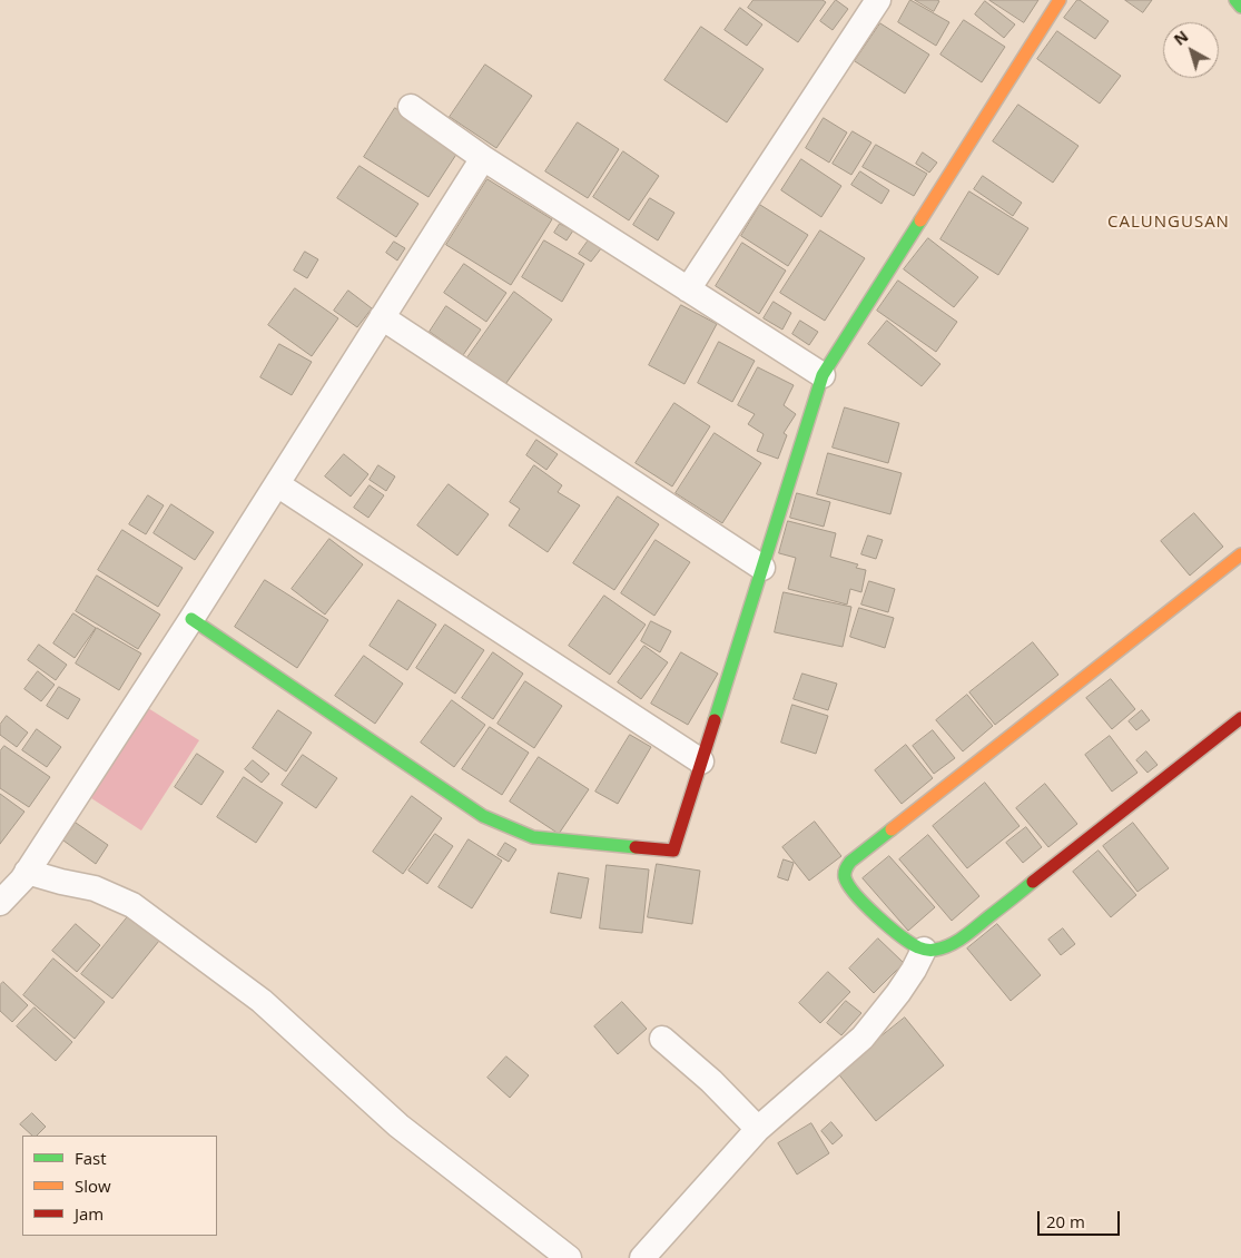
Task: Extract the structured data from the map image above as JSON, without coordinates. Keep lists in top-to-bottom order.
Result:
{
  "districts": ["CALUNGUSAN"],
  "legend": ["Fast", "Slow", "Jam"],
  "scale_bar": "20 m",
  "north": "top left"
}
